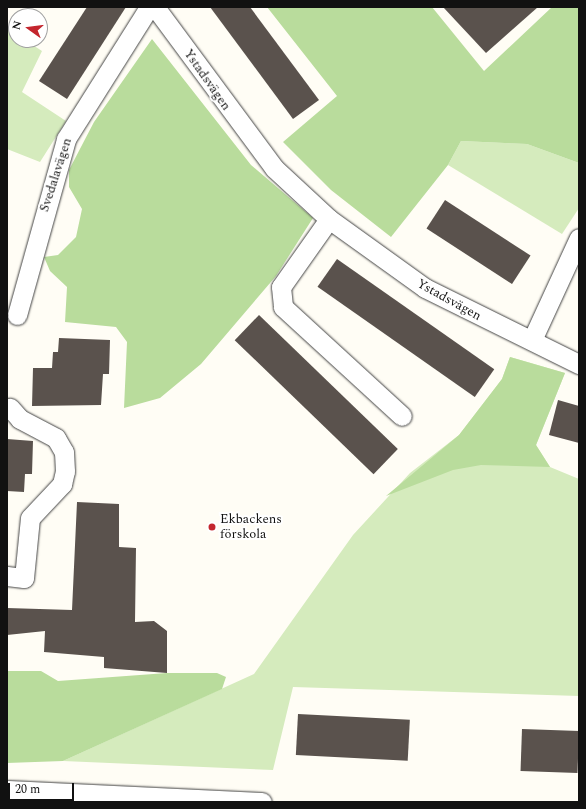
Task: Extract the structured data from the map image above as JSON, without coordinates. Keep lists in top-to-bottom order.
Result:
{
  "streets": {
    "street": ["Ystadsvägen", "Svedalavägen"]
  },
  "places": ["Ekbackens förskola"],
  "scale_bar": "20 m",
  "north": "left"
}
